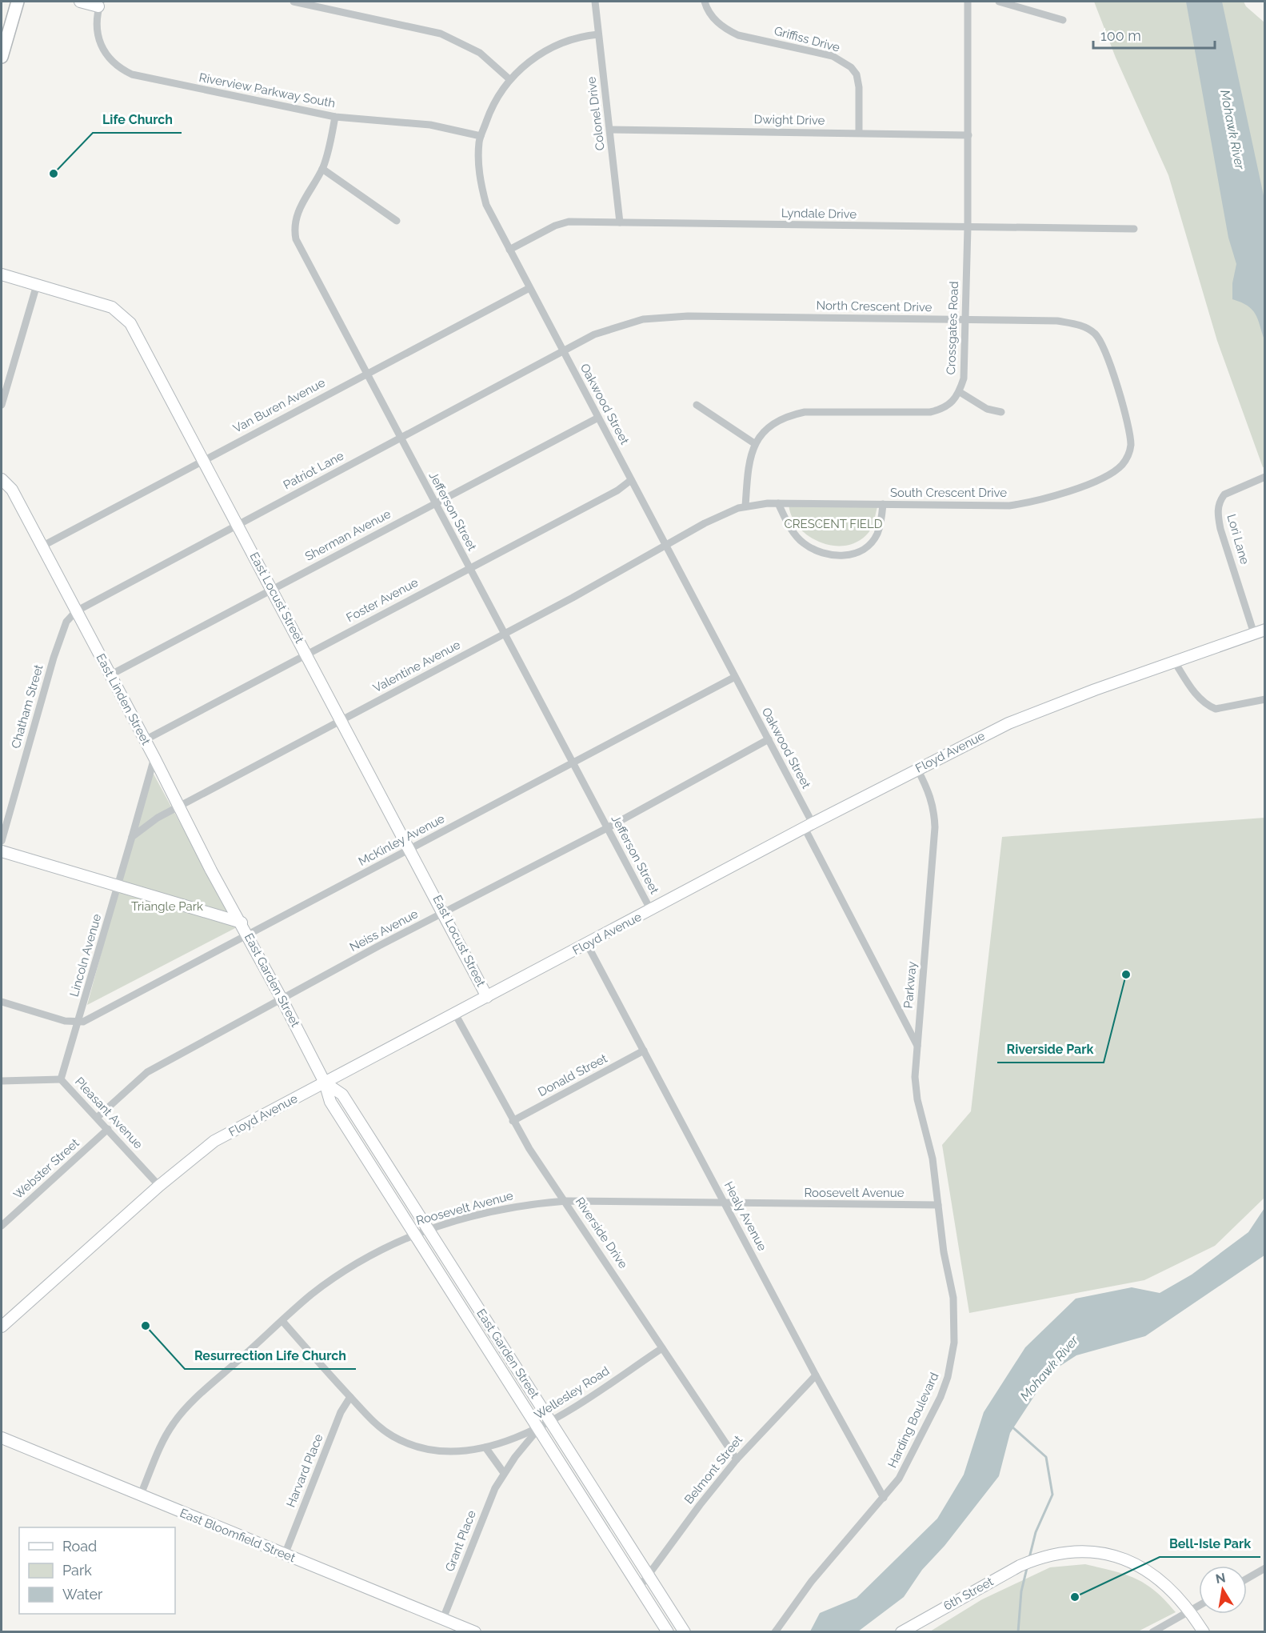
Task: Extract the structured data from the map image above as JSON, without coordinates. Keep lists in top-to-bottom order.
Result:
{
  "streets": {
    "street": [
      "Griffiss Drive",
      "Riverview Parkway South",
      "Colonel Drive",
      "Dwight Drive",
      "Lyndale Drive",
      "North Crescent Drive",
      "Crossgates Road",
      "Oakwood Street",
      "Van Buren Avenue",
      "Patriot Lane",
      "South Crescent Drive",
      "Jefferson Street",
      "Sherman Avenue",
      "Lori Lane",
      "East Locust Street",
      "Foster Avenue",
      "Valentine Avenue",
      "East Linden Street",
      "Chatham Street",
      "Floyd Avenue",
      "McKinley Avenue",
      "Neiss Avenue",
      "Lincoln Avenue",
      "East Garden Street",
      "Parkway",
      "Donald Street",
      "Pleasant Avenue",
      "Webster Street",
      "Roosevelt Avenue",
      "Healy Avenue",
      "Riverside Drive",
      "Wellesley Road",
      "Harding Boulevard",
      "Belmont Street",
      "Harvard Place",
      "East Bloomfield Street",
      "Grant Place",
      "6th Street"
    ]
  },
  "crossings": [
    ["Griffiss Drive", "Dwight Drive"],
    ["Riverview Parkway South", "Oakwood Street"],
    ["Riverview Parkway South", "Jefferson Street"],
    ["Colonel Drive", "Dwight Drive"],
    ["Colonel Drive", "Lyndale Drive"],
    ["Colonel Drive", "Oakwood Street"],
    ["Dwight Drive", "Crossgates Road"],
    ["Lyndale Drive", "Crossgates Road"],
    ["Lyndale Drive", "Oakwood Street"],
    ["North Crescent Drive", "Crossgates Road"],
    ["North Crescent Drive", "Oakwood Street"],
    ["North Crescent Drive", "Patriot Lane"],
    ["North Crescent Drive", "South Crescent Drive"],
    ["Crossgates Road", "South Crescent Drive"],
    ["Oakwood Street", "Van Buren Avenue"],
    ["Oakwood Street", "Patriot Lane"],
    ["Oakwood Street", "Sherman Avenue"],
    ["Oakwood Street", "Foster Avenue"],
    ["Oakwood Street", "Valentine Avenue"],
    ["Oakwood Street", "Floyd Avenue"],
    ["Oakwood Street", "McKinley Avenue"],
    ["Oakwood Street", "Neiss Avenue"],
    ["Oakwood Street", "Parkway"],
    ["Van Buren Avenue", "Jefferson Street"],
    ["Van Buren Avenue", "East Locust Street"],
    ["Van Buren Avenue", "East Linden Street"],
    ["Patriot Lane", "Jefferson Street"],
    ["Patriot Lane", "East Locust Street"],
    ["Patriot Lane", "East Linden Street"],
    ["Patriot Lane", "Chatham Street"],
    ["Jefferson Street", "Sherman Avenue"],
    ["Jefferson Street", "Foster Avenue"],
    ["Jefferson Street", "Valentine Avenue"],
    ["Jefferson Street", "Floyd Avenue"],
    ["Jefferson Street", "McKinley Avenue"],
    ["Jefferson Street", "Neiss Avenue"],
    ["Sherman Avenue", "East Locust Street"],
    ["Sherman Avenue", "East Linden Street"],
    ["Lori Lane", "Floyd Avenue"],
    ["East Locust Street", "Foster Avenue"],
    ["East Locust Street", "Valentine Avenue"],
    ["East Locust Street", "Floyd Avenue"],
    ["East Locust Street", "McKinley Avenue"],
    ["East Locust Street", "Neiss Avenue"],
    ["Foster Avenue", "East Linden Street"],
    ["Valentine Avenue", "East Linden Street"],
    ["East Linden Street", "Chatham Street"],
    ["East Linden Street", "Lincoln Avenue"],
    ["East Linden Street", "East Garden Street"],
    ["Floyd Avenue", "East Garden Street"],
    ["Floyd Avenue", "Parkway"],
    ["Floyd Avenue", "Pleasant Avenue"],
    ["Floyd Avenue", "Healy Avenue"],
    ["Floyd Avenue", "Riverside Drive"],
    ["McKinley Avenue", "Lincoln Avenue"],
    ["McKinley Avenue", "East Garden Street"],
    ["Neiss Avenue", "East Garden Street"],
    ["Neiss Avenue", "Pleasant Avenue"],
    ["Lincoln Avenue", "East Garden Street"],
    ["Lincoln Avenue", "Pleasant Avenue"],
    ["East Garden Street", "Roosevelt Avenue"],
    ["East Garden Street", "Wellesley Road"],
    ["East Garden Street", "Belmont Street"],
    ["East Garden Street", "Grant Place"],
    ["Parkway", "Roosevelt Avenue"],
    ["Parkway", "Harding Boulevard"],
    ["Donald Street", "Healy Avenue"],
    ["Donald Street", "Riverside Drive"],
    ["Pleasant Avenue", "Webster Street"],
    ["Roosevelt Avenue", "Healy Avenue"],
    ["Roosevelt Avenue", "Riverside Drive"],
    ["Roosevelt Avenue", "Wellesley Road"],
    ["Roosevelt Avenue", "Harding Boulevard"],
    ["Roosevelt Avenue", "East Bloomfield Street"],
    ["Healy Avenue", "Harding Boulevard"],
    ["Healy Avenue", "Belmont Street"],
    ["Riverside Drive", "Wellesley Road"],
    ["Riverside Drive", "Belmont Street"],
    ["Wellesley Road", "Harvard Place"],
    ["Wellesley Road", "Grant Place"],
    ["Harvard Place", "East Bloomfield Street"],
    ["East Bloomfield Street", "Grant Place"]
  ],
  "water": ["Mohawk River"],
  "parks": ["CRESCENT FIELD", "Triangle Park"],
  "places": [
    "Life Church",
    "Riverside Park",
    "Resurrection Life Church",
    "Bell-Isle Park"
  ],
  "legend": ["Road", "Park", "Water"],
  "scale_bar": "100 m",
  "north": "top"
}
